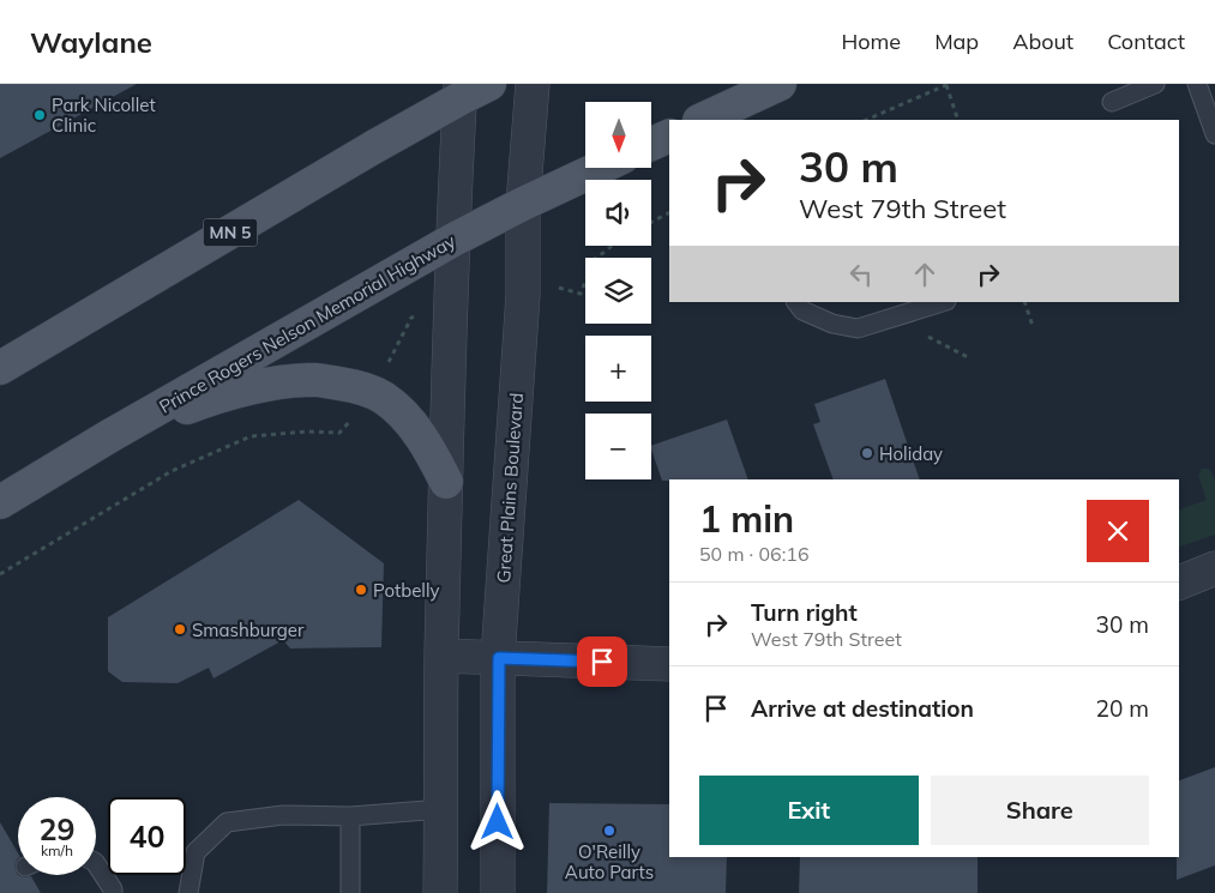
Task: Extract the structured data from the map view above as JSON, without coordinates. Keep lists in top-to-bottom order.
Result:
{
  "streets": {
    "main road": ["MN 5", "Prince Rogers Nelson Memorial Highway"],
    "street": ["Great Plains Boulevard"]
  },
  "crossings": [
    ["Prince Rogers Nelson Memorial Highway", "Great Plains Boulevard"]
  ],
  "places": [
    "Park Nicollet Clinic",
    "Holiday",
    "Potbelly",
    "Smashburger",
    "O'Reilly Auto Parts"
  ],
  "north": "bottom",
  "page": {
    "header": "Waylane",
    "nav": [
      "Home",
      "Map",
      "About",
      "Contact"
    ],
    "map_buttons": ["+", "−"],
    "turn": ["30 m", "West 79th Street"],
    "heading": ["1 min", "50 m · 06:16"],
    "list": [
      {
        "name": "Turn right",
        "note": "West 79th Street",
        "value": "30 m"
      },
      {
        "name": "Arrive at destination",
        "value": "20 m"
      }
    ],
    "buttons": ["Exit", "Share"],
    "speed": "29 km/h",
    "limit": "40"
  }
}
